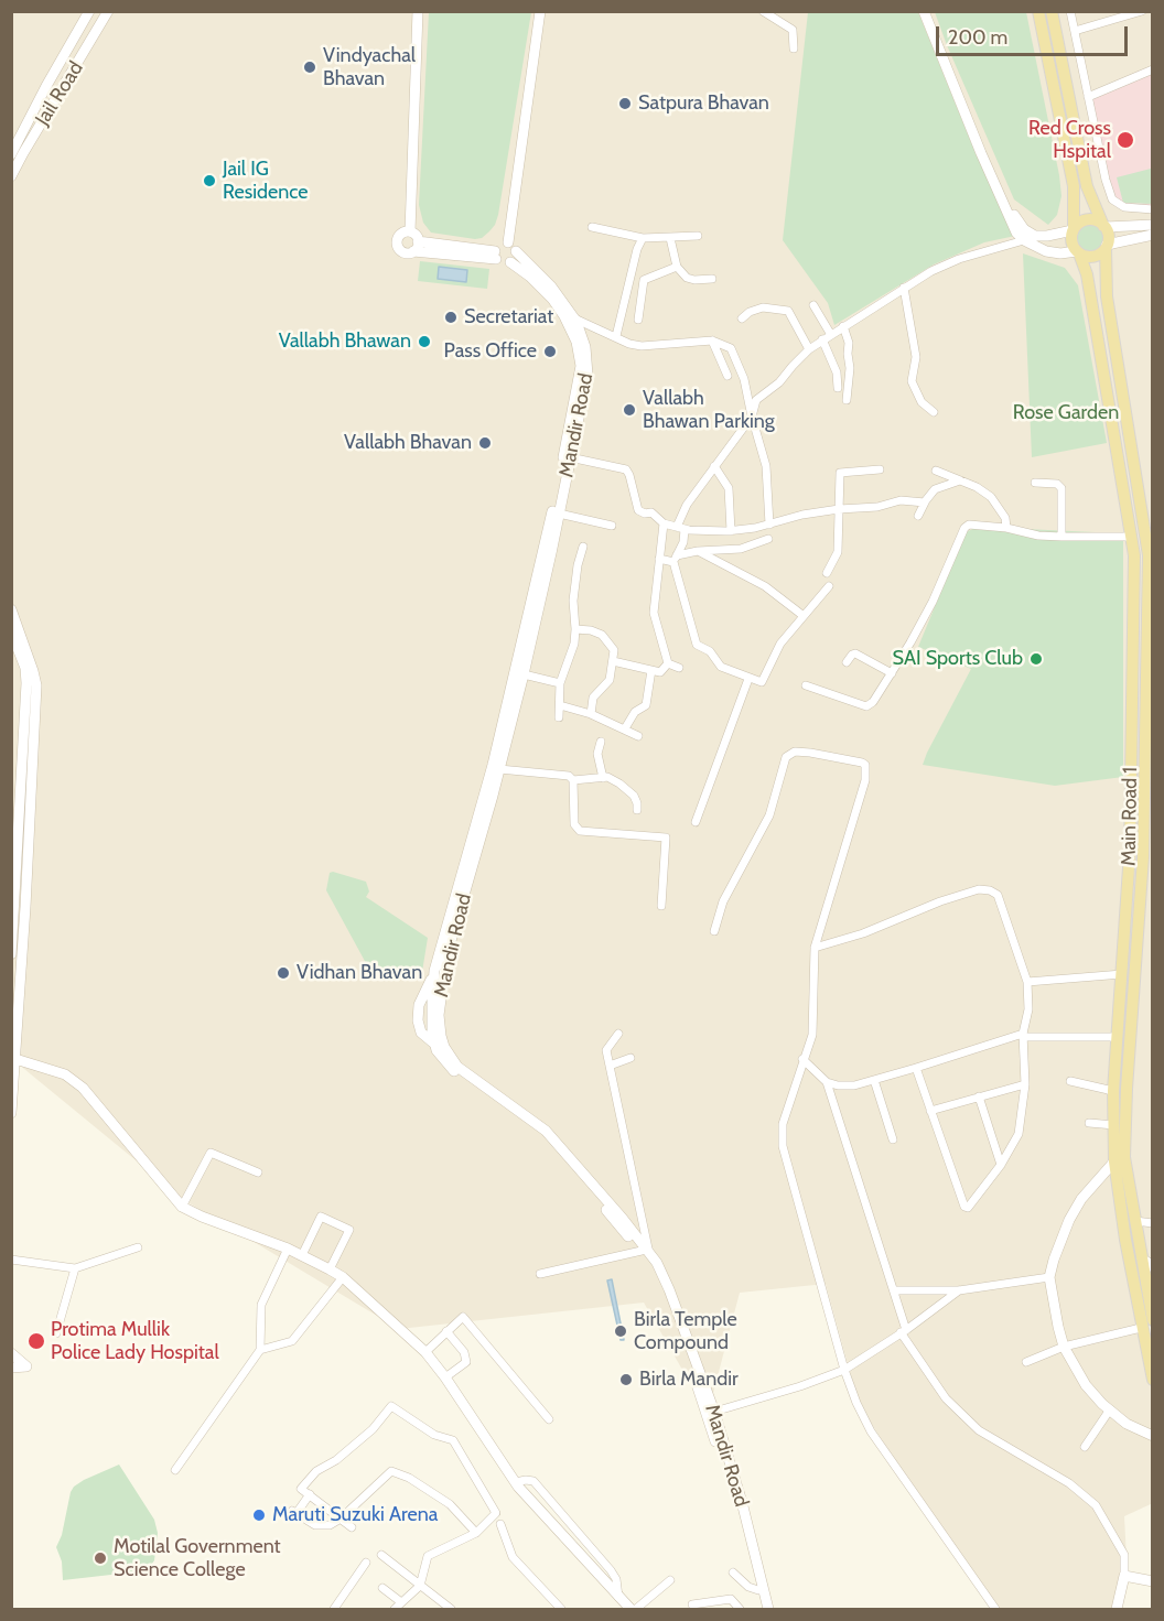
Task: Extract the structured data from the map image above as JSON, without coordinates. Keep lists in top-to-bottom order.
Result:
{
  "streets": {
    "main road": ["Main Road 1"],
    "street": ["Jail Road", "Mandir Road"]
  },
  "parks": ["Rose Garden"],
  "places": [
    "Vindyachal Bhavan",
    "Satpura Bhavan",
    "Red Cross Hspital",
    "Jail IG Residence",
    "Secretariat",
    "Vallabh Bhawan",
    "Pass Office",
    "Vallabh Bhawan Parking",
    "Vallabh Bhavan",
    "SAI Sports Club",
    "Vidhan Bhavan",
    "Birla Temple Compound",
    "Protima Mullik Police Lady Hospital",
    "Birla Mandir",
    "Maruti Suzuki Arena",
    "Motilal Government Science College"
  ],
  "scale_bar": "200 m"
}
